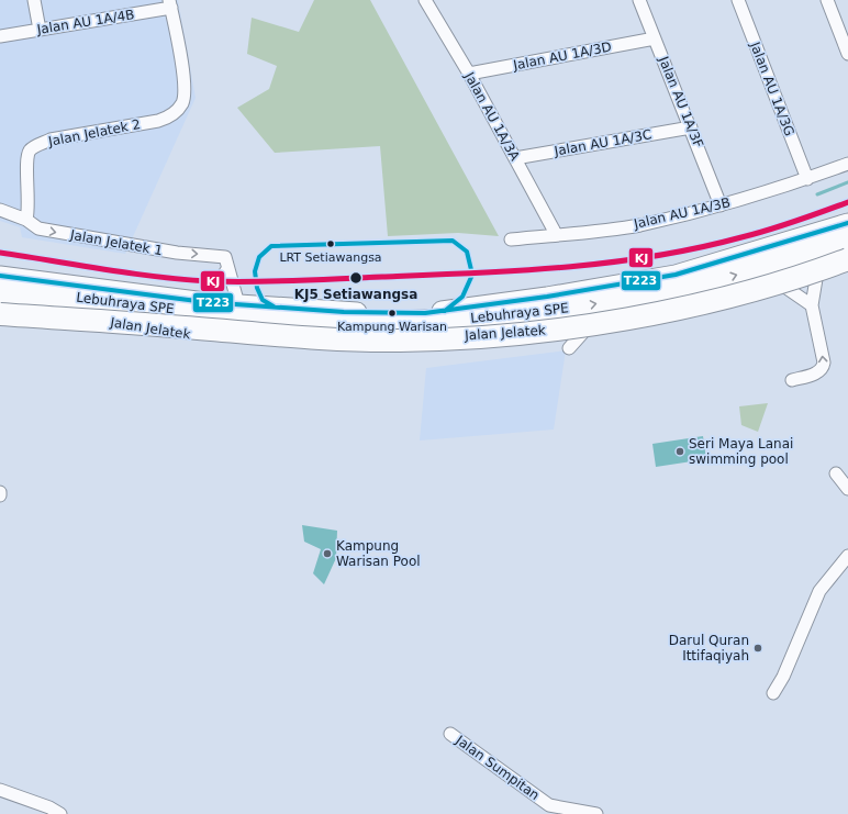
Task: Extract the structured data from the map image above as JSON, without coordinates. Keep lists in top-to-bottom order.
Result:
{
  "streets": {
    "highway": ["Lebuhraya SPE"],
    "main road": ["Jalan Jelatek"],
    "street": [
      "Jalan AU 1A/4B",
      "Jalan AU 1A/3D",
      "Jalan AU 1A/3G",
      "Jalan AU 1A/3F",
      "Jalan AU 1A/3A",
      "Jalan Jelatek 2",
      "Jalan AU 1A/3C",
      "Jalan AU 1A/3B",
      "Jalan Jelatek 1",
      "Jalan Sumpitan"
    ]
  },
  "crossings": [
    ["Jalan AU 1A/4B", "Jalan Jelatek 2"],
    ["Jalan AU 1A/3D", "Jalan AU 1A/3F"],
    ["Jalan AU 1A/3D", "Jalan AU 1A/3A"],
    ["Jalan AU 1A/3G", "Jalan AU 1A/3B"],
    ["Jalan AU 1A/3F", "Jalan AU 1A/3C"],
    ["Jalan AU 1A/3F", "Jalan AU 1A/3B"],
    ["Jalan AU 1A/3A", "Jalan AU 1A/3C"],
    ["Jalan AU 1A/3A", "Jalan AU 1A/3B"],
    ["Jalan Jelatek 2", "Jalan Jelatek 1"],
    ["Jalan Jelatek 1", "Jalan Jelatek"],
    ["Lebuhraya SPE", "Jalan Jelatek"]
  ],
  "one_way": ["Jalan Jelatek 1"],
  "places": [
    "LRT Setiawangsa",
    "KJ5 Setiawangsa",
    "Kampung Warisan",
    "Seri Maya Lanai swimming pool",
    "Kampung Warisan Pool",
    "Darul Quran Ittifaqiyah"
  ],
  "lines": ["transit line KJ", "transit line T223"]
}
